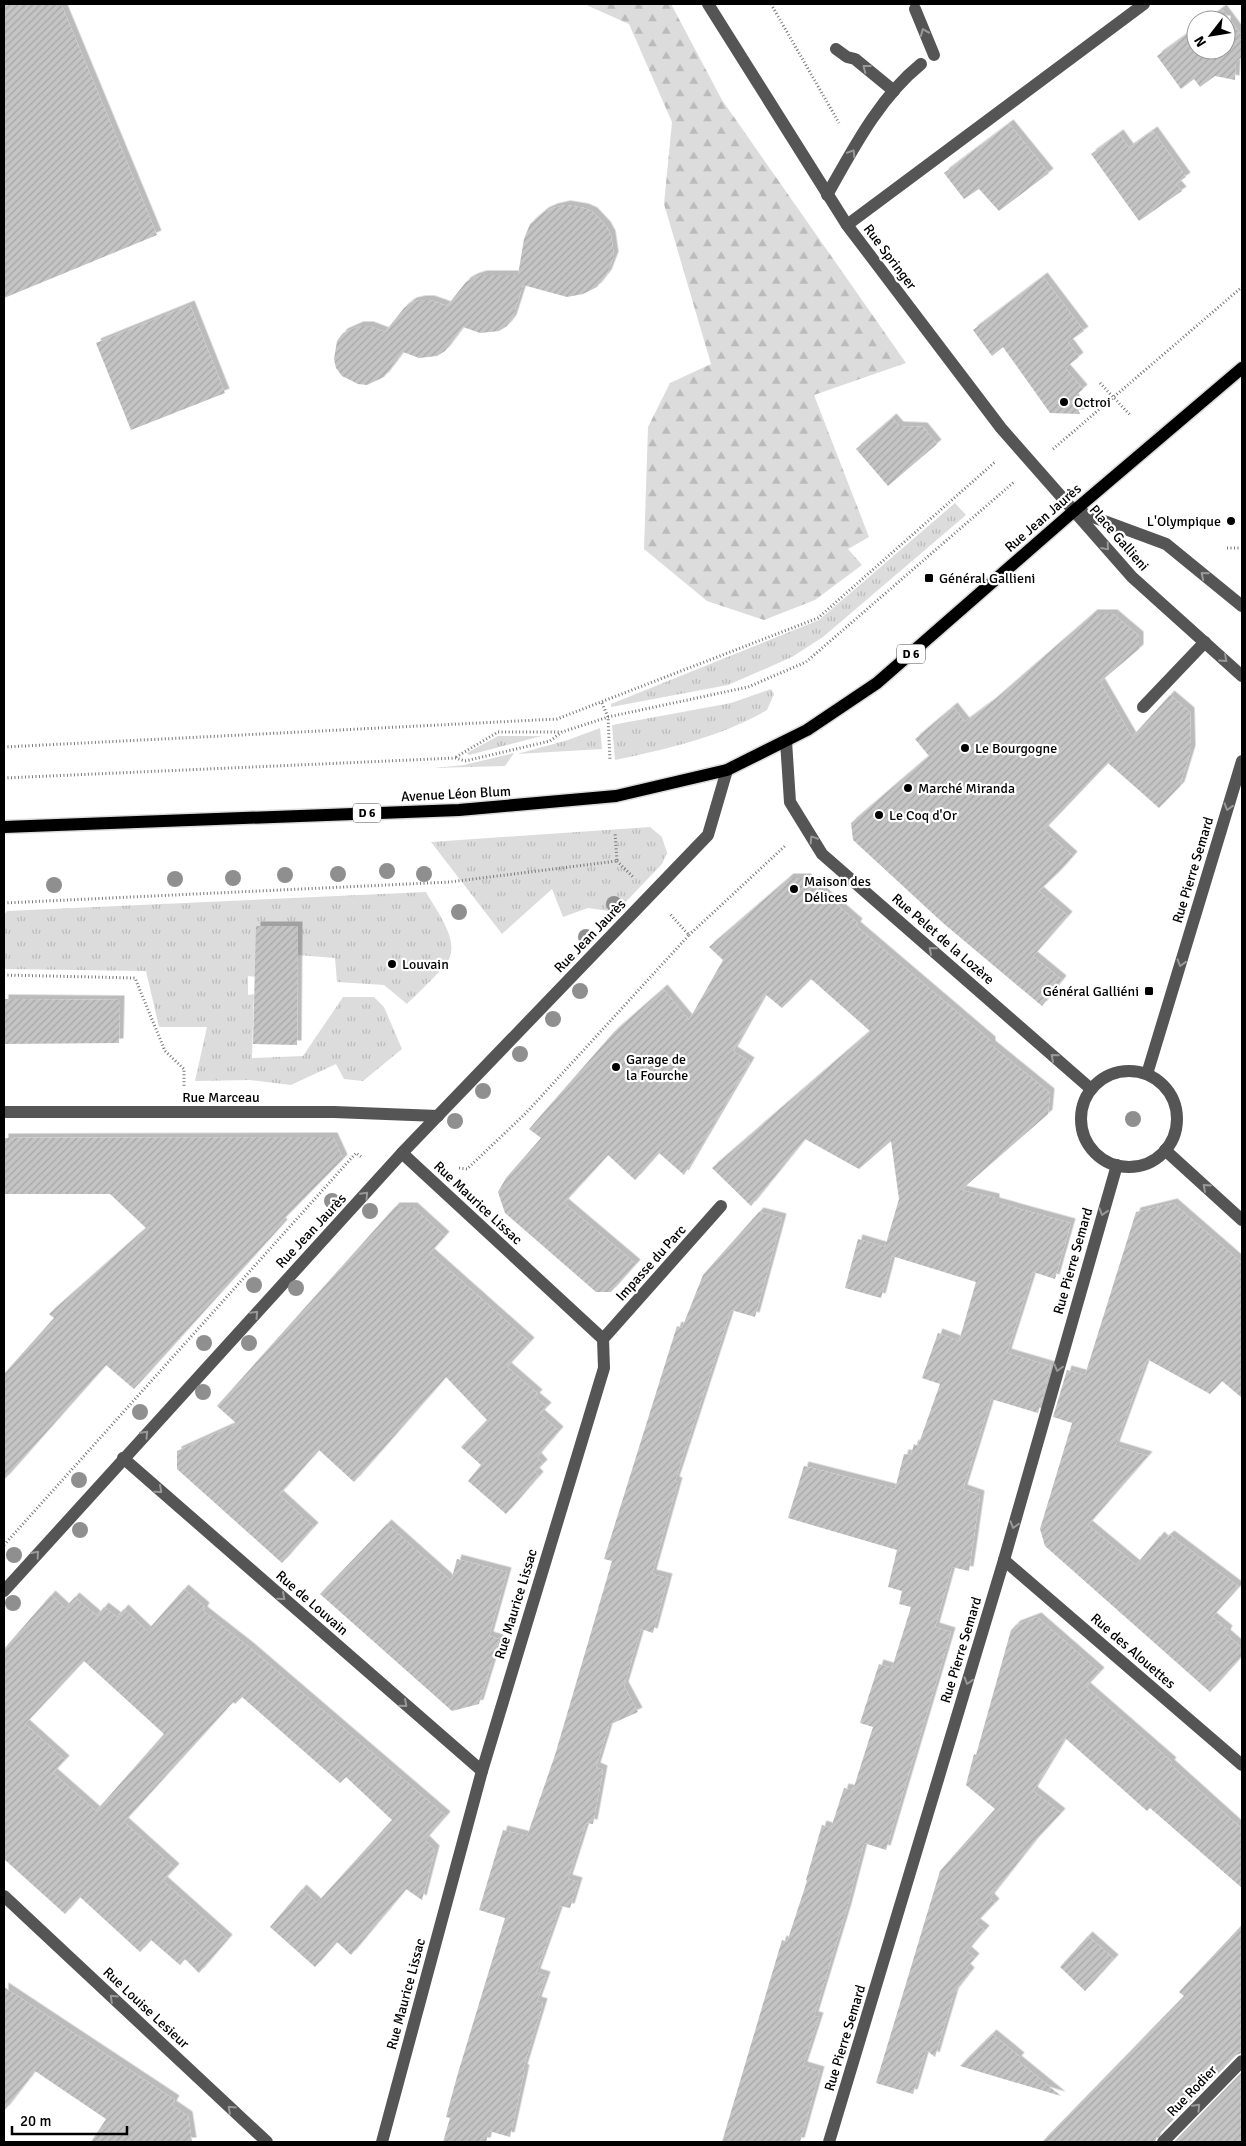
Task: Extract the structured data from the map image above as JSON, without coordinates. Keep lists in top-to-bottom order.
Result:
{
  "streets": {
    "main road": ["Rue Jean Jaurès", "D 6", "Avenue Léon Blum"],
    "street": [
      "Rue Springer",
      "Place Gallieni",
      "Rue Pierre Semard",
      "Rue Pelet de la Lozère",
      "Rue Marceau",
      "Rue Maurice Lissac",
      "Impasse du Parc",
      "Rue de Louvain",
      "Rue des Alouettes",
      "Rue Louise Lesieur",
      "Rue Rodier"
    ]
  },
  "crossings": [
    ["Rue Springer", "Rue Jean Jaurès"],
    ["Rue Springer", "Place Gallieni"],
    ["Rue Jean Jaurès", "Place Gallieni"],
    ["Rue Jean Jaurès", "Avenue Léon Blum"],
    ["Rue Jean Jaurès", "Rue Pelet de la Lozère"],
    ["Rue Jean Jaurès", "Rue Marceau"],
    ["Rue Jean Jaurès", "Rue Maurice Lissac"],
    ["Rue Jean Jaurès", "Rue de Louvain"],
    ["Rue Pierre Semard", "Rue Pelet de la Lozère"],
    ["Rue Pierre Semard", "Rue des Alouettes"],
    ["Rue Maurice Lissac", "Impasse du Parc"],
    ["Rue Maurice Lissac", "Rue de Louvain"]
  ],
  "one_way": [
    "Rue Pierre Semard",
    "Rue Pelet de la Lozère",
    "Rue de Louvain",
    "Rue Louise Lesieur",
    "Rue Rodier"
  ],
  "places": {
    "other": [
      "Octroi",
      "L'Olympique",
      "Le Bourgogne",
      "Marché Miranda",
      "Le Coq d'Or",
      "Maison des Délices",
      "Louvain",
      "Garage de la Fourche"
    ],
    "transit": ["Général Gallieni", "Général Galliéni"]
  },
  "scale_bar": "20 m",
  "north": "bottom left"
}
